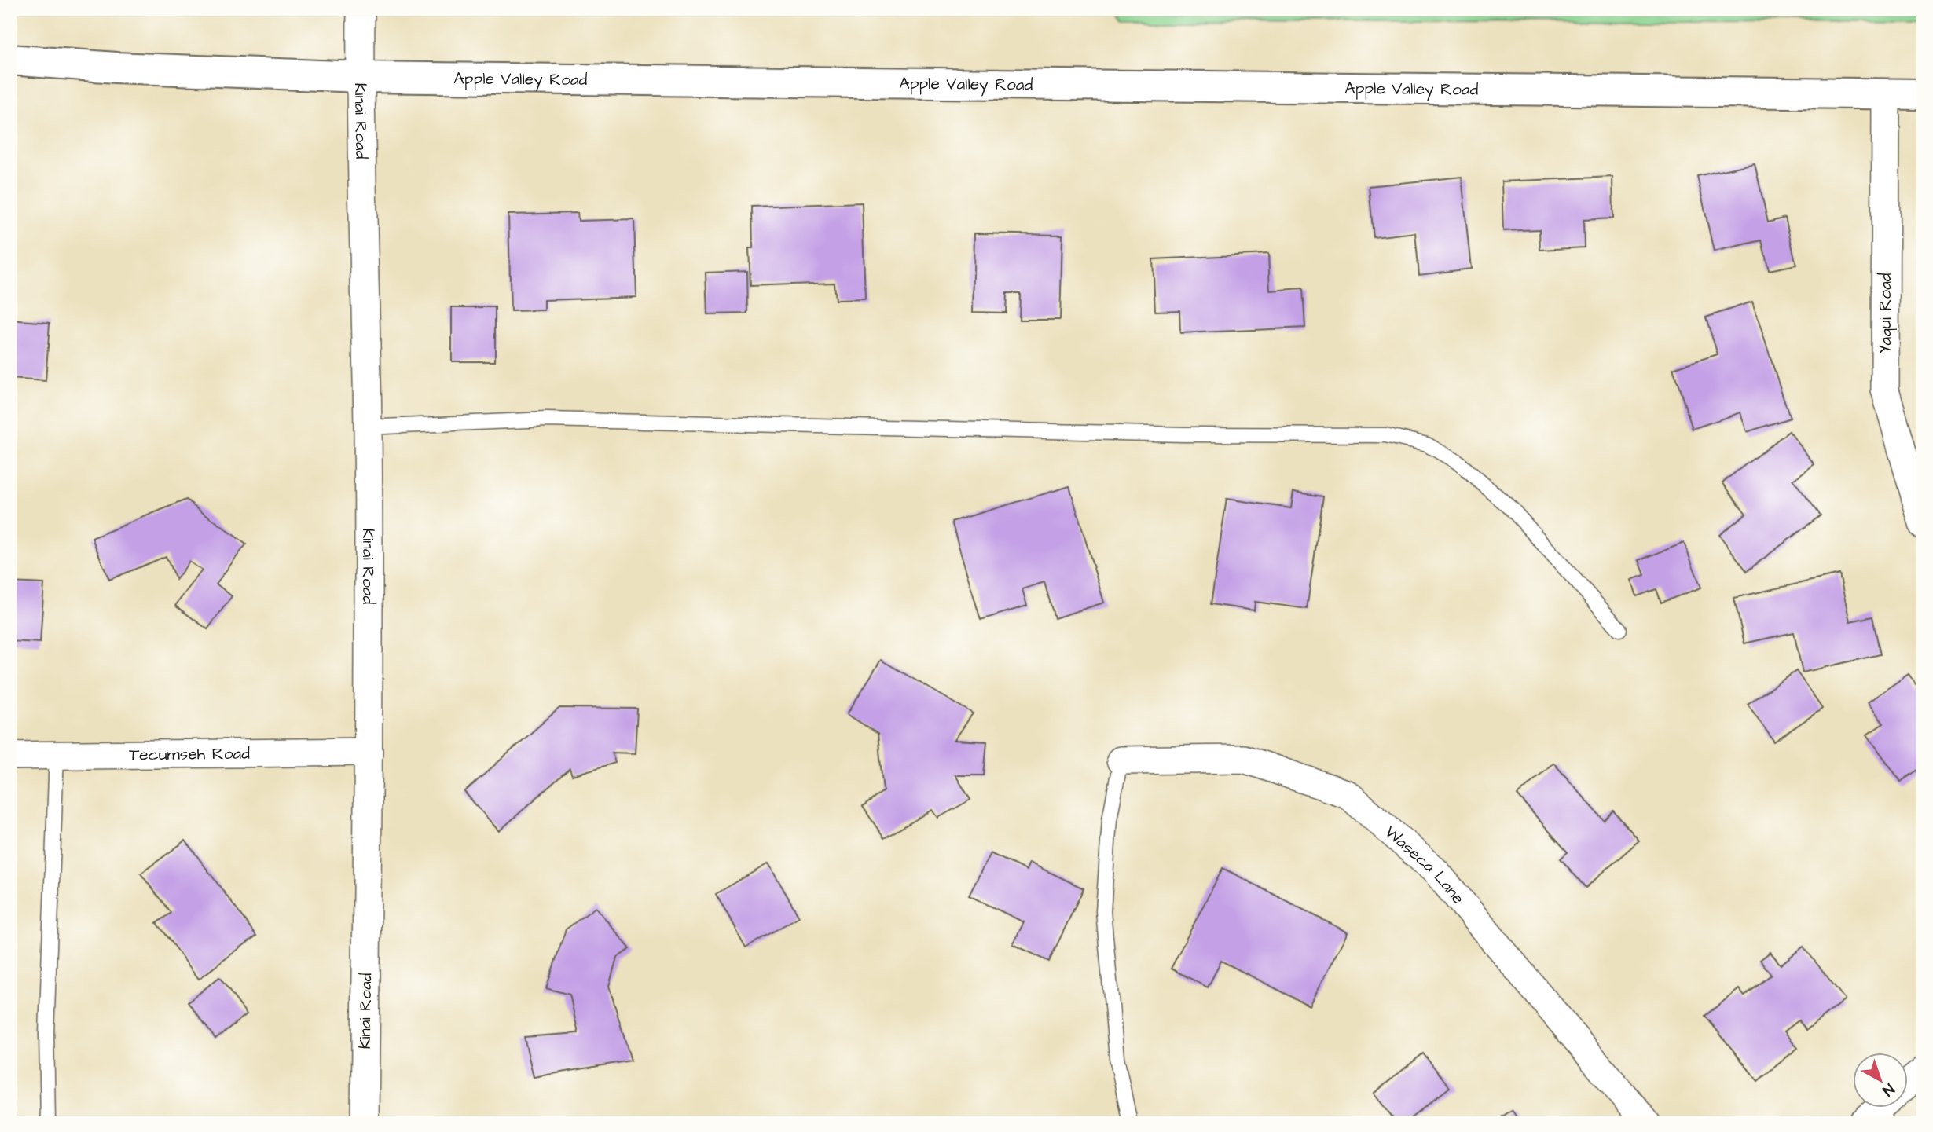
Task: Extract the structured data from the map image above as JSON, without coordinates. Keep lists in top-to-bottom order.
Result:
{
  "streets": {
    "main road": ["Apple Valley Road"],
    "street": [
      "Kinai Road",
      "Yaqui Road",
      "Tecumseh Road",
      "Waseca Lane"
    ]
  },
  "crossings": [
    ["Apple Valley Road", "Kinai Road"],
    ["Apple Valley Road", "Yaqui Road"],
    ["Kinai Road", "Tecumseh Road"]
  ],
  "north": "bottom right"
}
